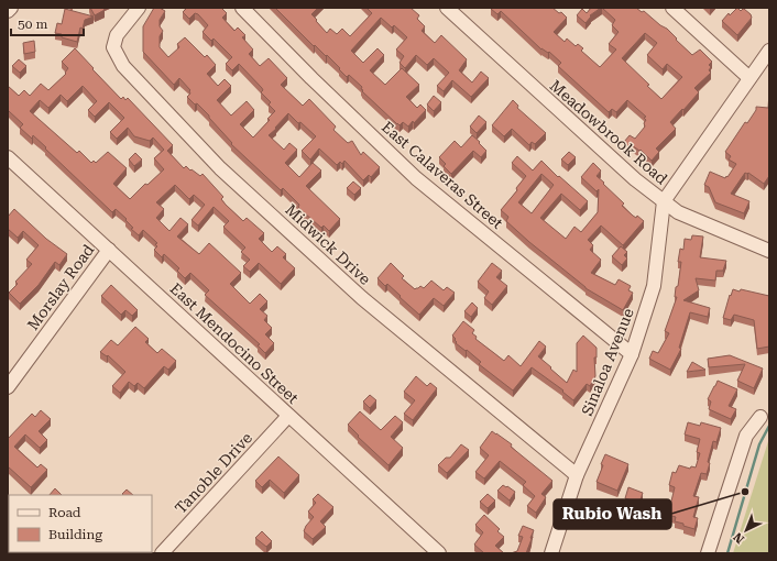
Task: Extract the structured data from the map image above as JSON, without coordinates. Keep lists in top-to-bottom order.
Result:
{
  "streets": {
    "street": [
      "Meadowbrook Road",
      "East Calaveras Street",
      "Midwick Drive",
      "Morslay Road",
      "East Mendocino Street",
      "Sinaloa Avenue",
      "Tanoble Drive"
    ]
  },
  "crossings": [
    ["Meadowbrook Road", "Sinaloa Avenue"],
    ["East Calaveras Street", "Sinaloa Avenue"],
    ["Midwick Drive", "Sinaloa Avenue"],
    ["Morslay Road", "East Mendocino Street"],
    ["East Mendocino Street", "Tanoble Drive"]
  ],
  "places": ["Rubio Wash"],
  "legend": ["Road", "Building"],
  "scale_bar": "50 m",
  "north": "bottom left"
}
